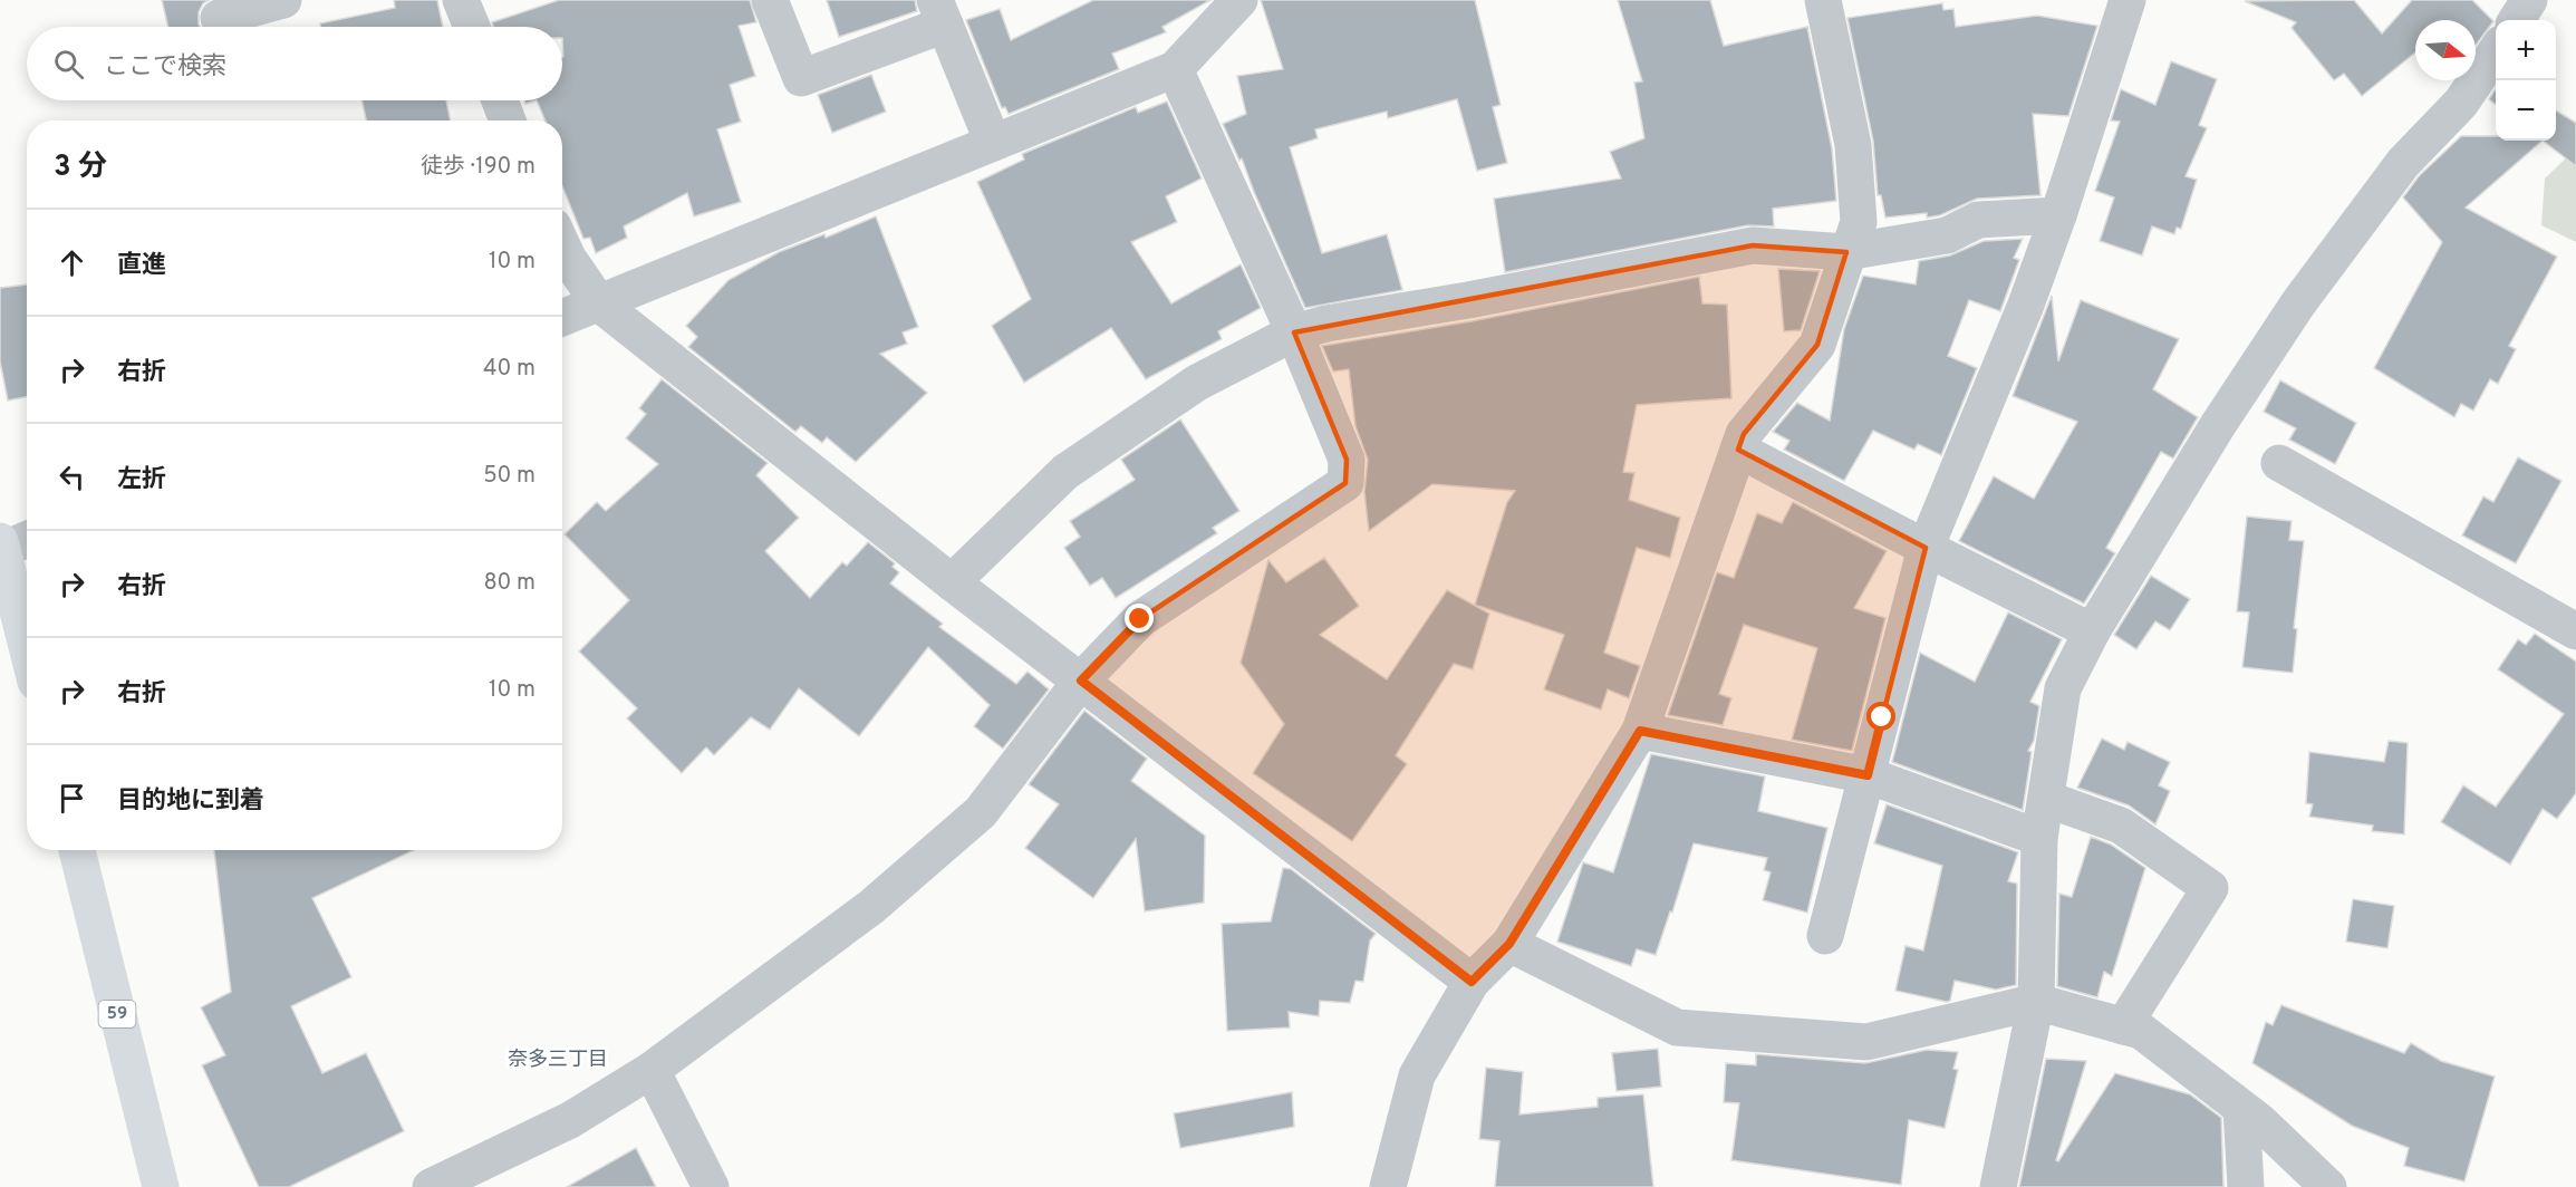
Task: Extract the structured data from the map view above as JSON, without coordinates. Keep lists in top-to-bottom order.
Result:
{
  "streets": {
    "main road": ["59"]
  },
  "districts": ["奈多三丁目"],
  "north": "right",
  "page": {
    "map_buttons": ["+", "−"],
    "search": "ここで検索",
    "heading": ["3 分", "徒歩 · 190 m"],
    "list": [
      ["直進", "10 m"],
      ["右折", "40 m"],
      ["左折", "50 m"],
      ["右折", "80 m"],
      ["右折", "10 m"],
      "目的地に到着"
    ]
  }
}
